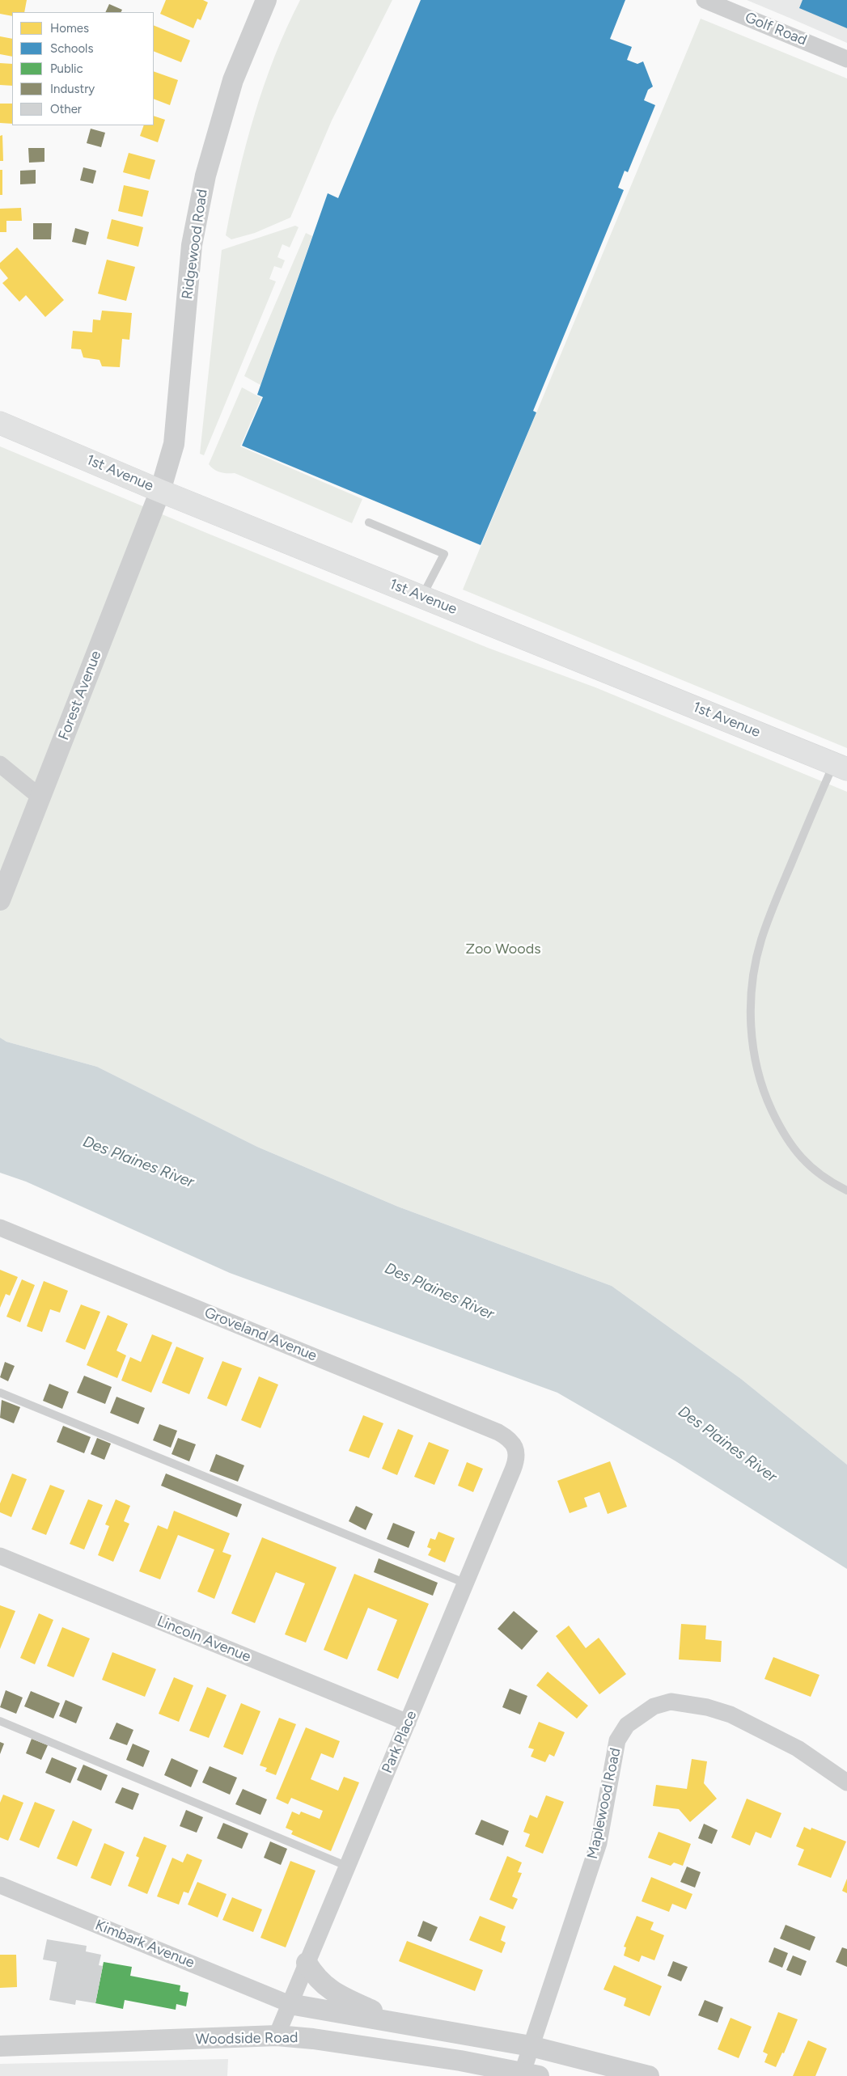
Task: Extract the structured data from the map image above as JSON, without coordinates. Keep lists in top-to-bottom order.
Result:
{
  "streets": {
    "main road": ["1st Avenue"],
    "street": [
      "Golf Road",
      "Ridgewood Road",
      "Forest Avenue",
      "Groveland Avenue",
      "Lincoln Avenue",
      "Park Place",
      "Maplewood Road",
      "Kimbark Avenue",
      "Woodside Road"
    ]
  },
  "crossings": [
    ["Ridgewood Road", "1st Avenue"],
    ["Ridgewood Road", "Forest Avenue"],
    ["1st Avenue", "Forest Avenue"],
    ["Groveland Avenue", "Park Place"],
    ["Lincoln Avenue", "Park Place"],
    ["Park Place", "Kimbark Avenue"],
    ["Park Place", "Woodside Road"],
    ["Maplewood Road", "Woodside Road"]
  ],
  "water": ["Des Plaines River"],
  "parks": ["Zoo Woods"],
  "legend": [
    "Homes",
    "Schools",
    "Public",
    "Industry",
    "Other"
  ]
}
